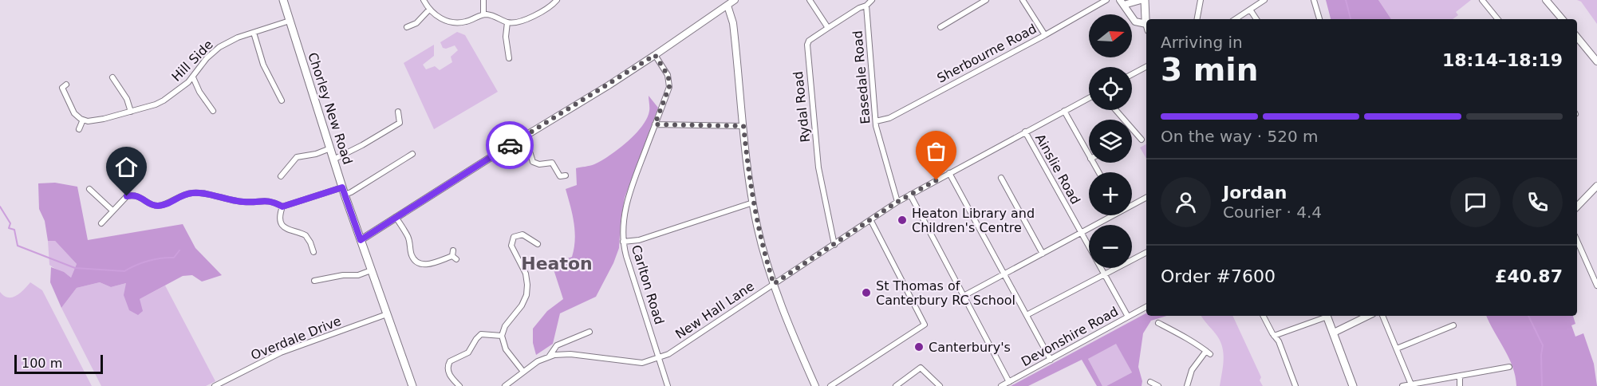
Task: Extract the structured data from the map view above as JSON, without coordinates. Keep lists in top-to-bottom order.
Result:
{
  "streets": {
    "main road": ["Chorley New Road"],
    "street": [
      "Sherbourne Road",
      "Hill Side",
      "Easedale Road",
      "Rydal Road",
      "Ainslie Road",
      "Carlton Road",
      "New Hall Lane",
      "Devonshire Road",
      "Overdale Drive"
    ]
  },
  "crossings": [
    ["Sherbourne Road", "Easedale Road"],
    ["Hill Side", "Chorley New Road"],
    ["Easedale Road", "Rydal Road"],
    ["Easedale Road", "New Hall Lane"],
    ["Rydal Road", "New Hall Lane"],
    ["Chorley New Road", "Overdale Drive"],
    ["Ainslie Road", "New Hall Lane"],
    ["Ainslie Road", "Devonshire Road"],
    ["Carlton Road", "New Hall Lane"]
  ],
  "districts": ["Heaton"],
  "places": ["Heaton Library and Children's Centre", "St Thomas of Canterbury RC School", "Canterbury's"],
  "scale_bar": "100 m",
  "north": "right",
  "page": {
    "map_buttons": ["+", "−"],
    "heading": ["3 min", "Arriving in", "18:14–18:19"],
    "panel": [
      "Jordan",
      "Courier · 4.4",
      "Order #7600",
      "£40.87"
    ],
    "bar": "On the way · 520 m",
    "scale": "100 m"
  }
}
